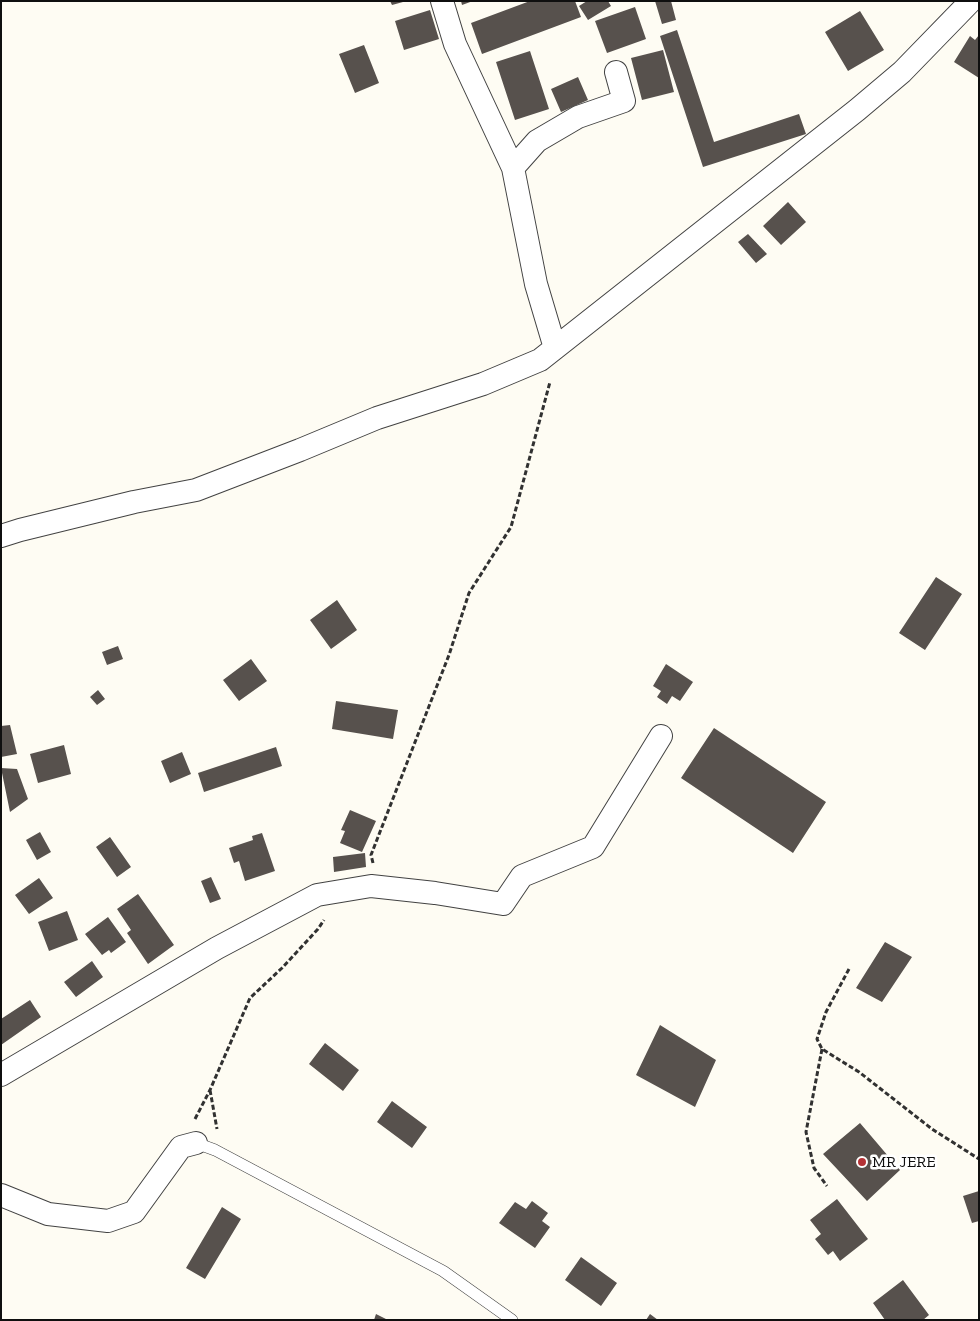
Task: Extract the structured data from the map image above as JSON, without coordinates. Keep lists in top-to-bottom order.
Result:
{
  "places": ["MR JERE"]
}
